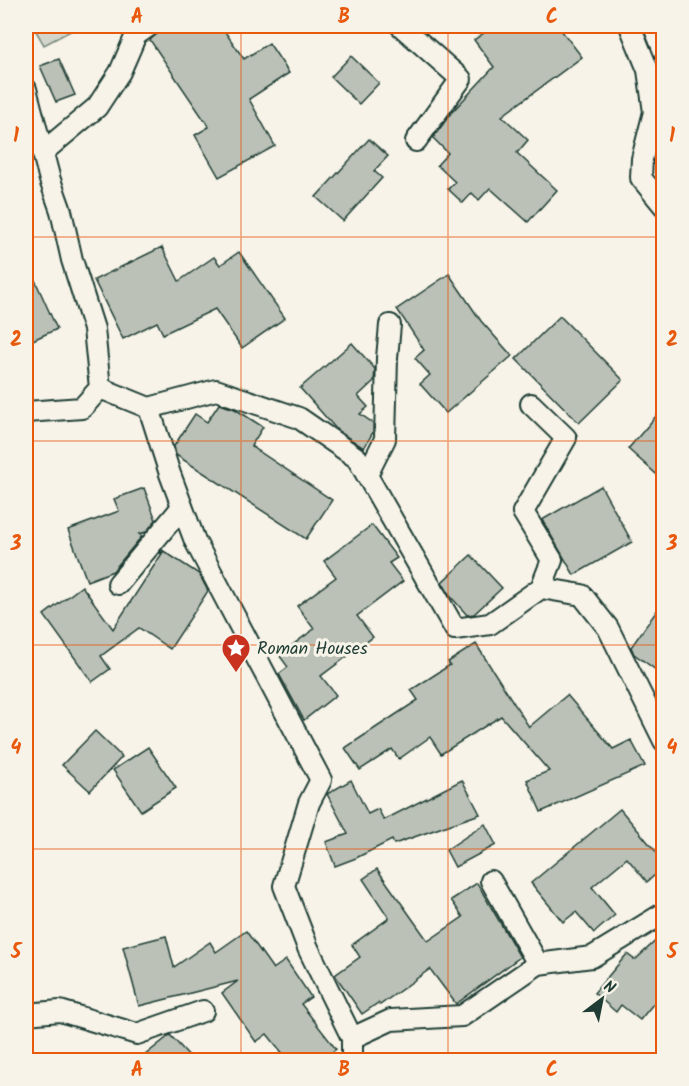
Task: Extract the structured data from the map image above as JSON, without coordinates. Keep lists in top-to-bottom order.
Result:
{
  "places": {
    "place": ["Roman Houses"]
  },
  "north": "top right",
  "grid": {
    "columns": ["A", "B", "C"],
    "rows": [
      "1",
      "2",
      "3",
      "4",
      "5"
    ]
  }
}
